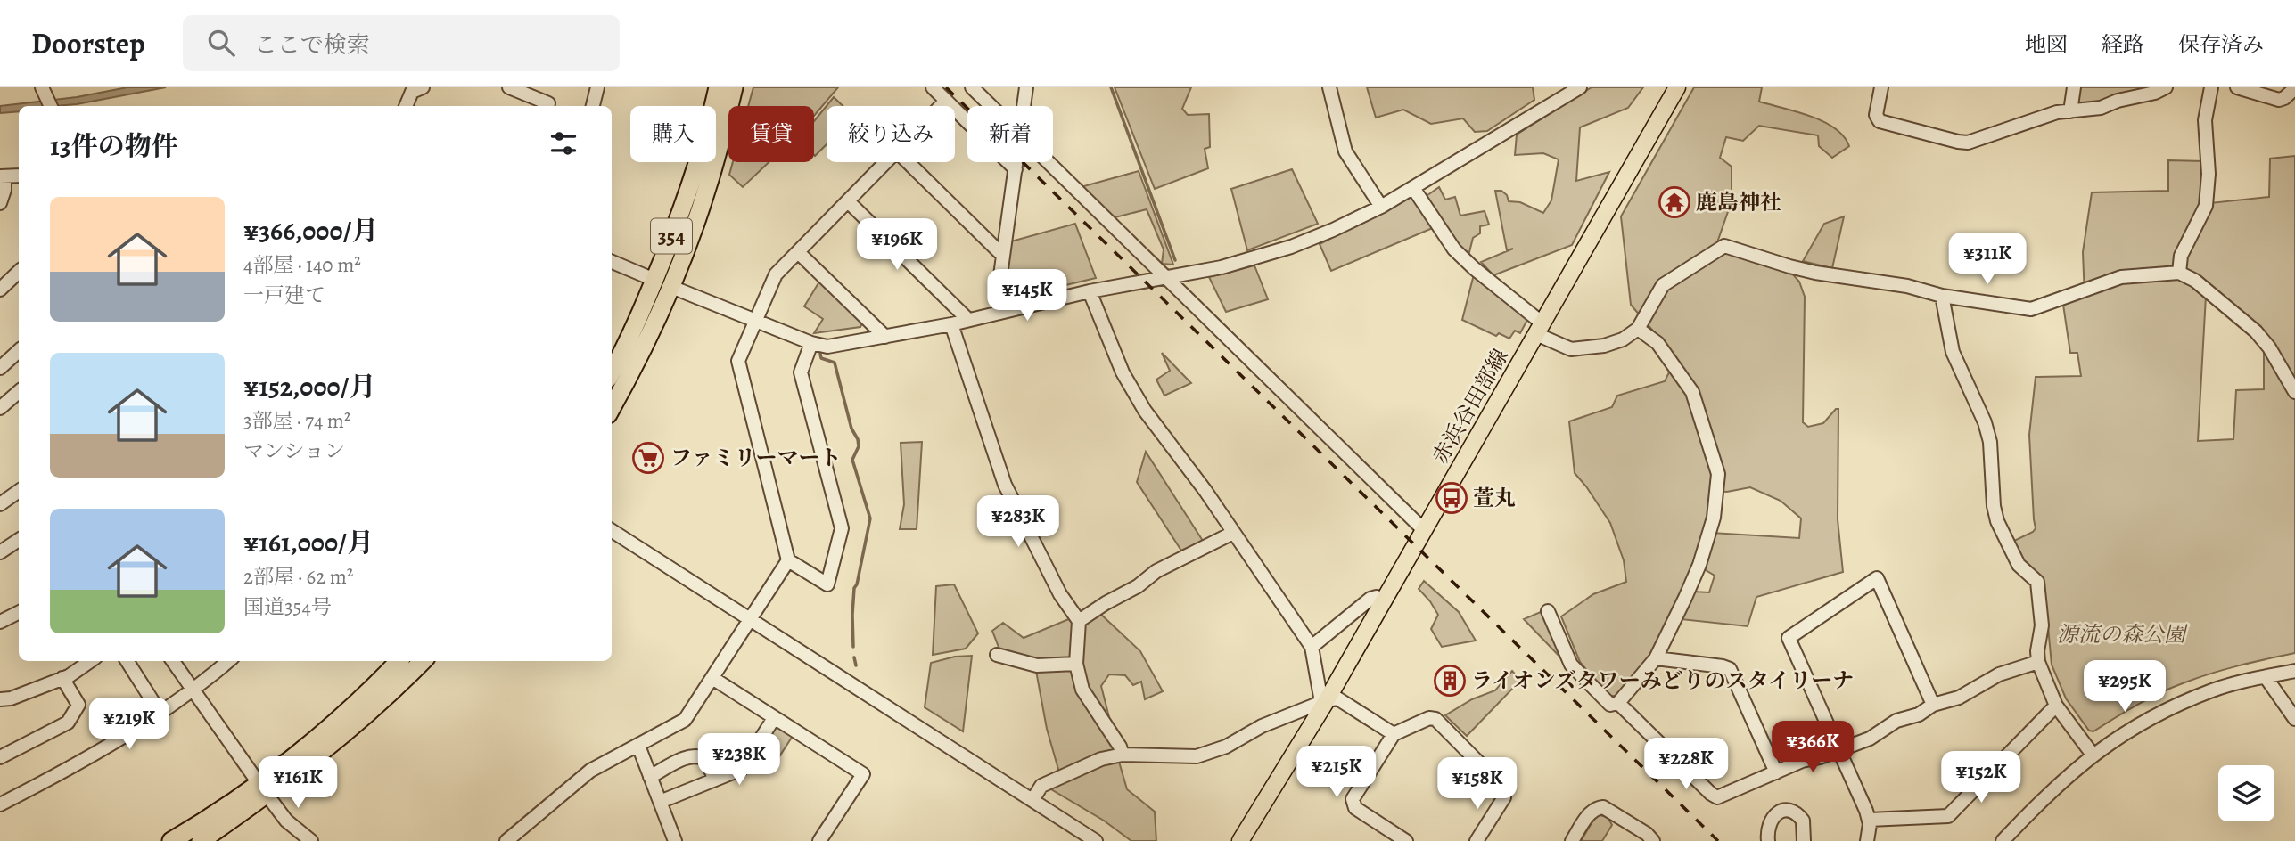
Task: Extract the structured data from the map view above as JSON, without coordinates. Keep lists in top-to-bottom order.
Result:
{
  "streets": {
    "highway": ["354"],
    "main road": ["赤浜谷田部線"]
  },
  "parks": ["源流の森公園"],
  "places": {
    "temple": ["鹿島神社"],
    "supermarket": ["ファミリーマート"],
    "bus stop": ["萱丸"],
    "building": ["ライオンズタワーみどりのスタイリーナ"]
  },
  "page": {
    "header": "Doorstep",
    "search": "ここで検索",
    "nav": ["地図", "経路", "保存済み"],
    "chip": [
      "購入",
      "賃貸",
      "絞り込み",
      "新着"
    ],
    "heading": "13件の物件",
    "list": [
      {
        "name": "¥366,000/月",
        "note": "4部屋 · 140 m² · 一戸建て"
      },
      {
        "name": "¥152,000/月",
        "note": "3部屋 · 74 m² · マンション"
      },
      {
        "name": "¥161,000/月",
        "note": "2部屋 · 62 m² · 国道354号"
      }
    ],
    "price": [
      "¥196K",
      "¥311K",
      "¥145K",
      "¥283K",
      "¥295K",
      "¥219K",
      "¥366K",
      "¥238K",
      "¥228K",
      "¥215K",
      "¥152K",
      "¥161K",
      "¥158K"
    ]
  }
}
